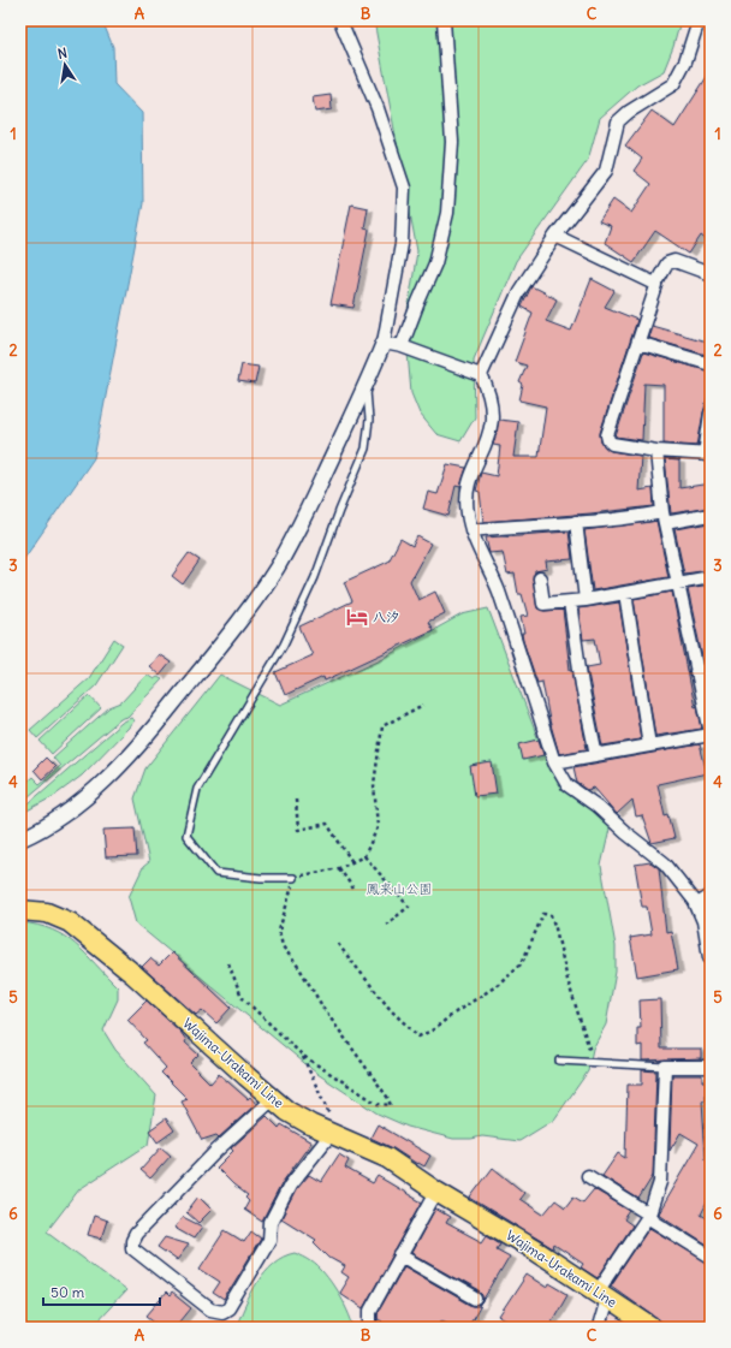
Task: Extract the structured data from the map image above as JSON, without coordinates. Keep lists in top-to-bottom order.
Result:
{
  "streets": {
    "main road": ["Wajima-Urakami Line"]
  },
  "parks": ["鳳来山公園"],
  "places": {
    "hotel": ["八汐"]
  },
  "scale_bar": "50 m",
  "north": "top",
  "grid": {
    "columns": ["A", "B", "C"],
    "rows": [
      "1",
      "2",
      "3",
      "4",
      "5",
      "6"
    ]
  }
}
